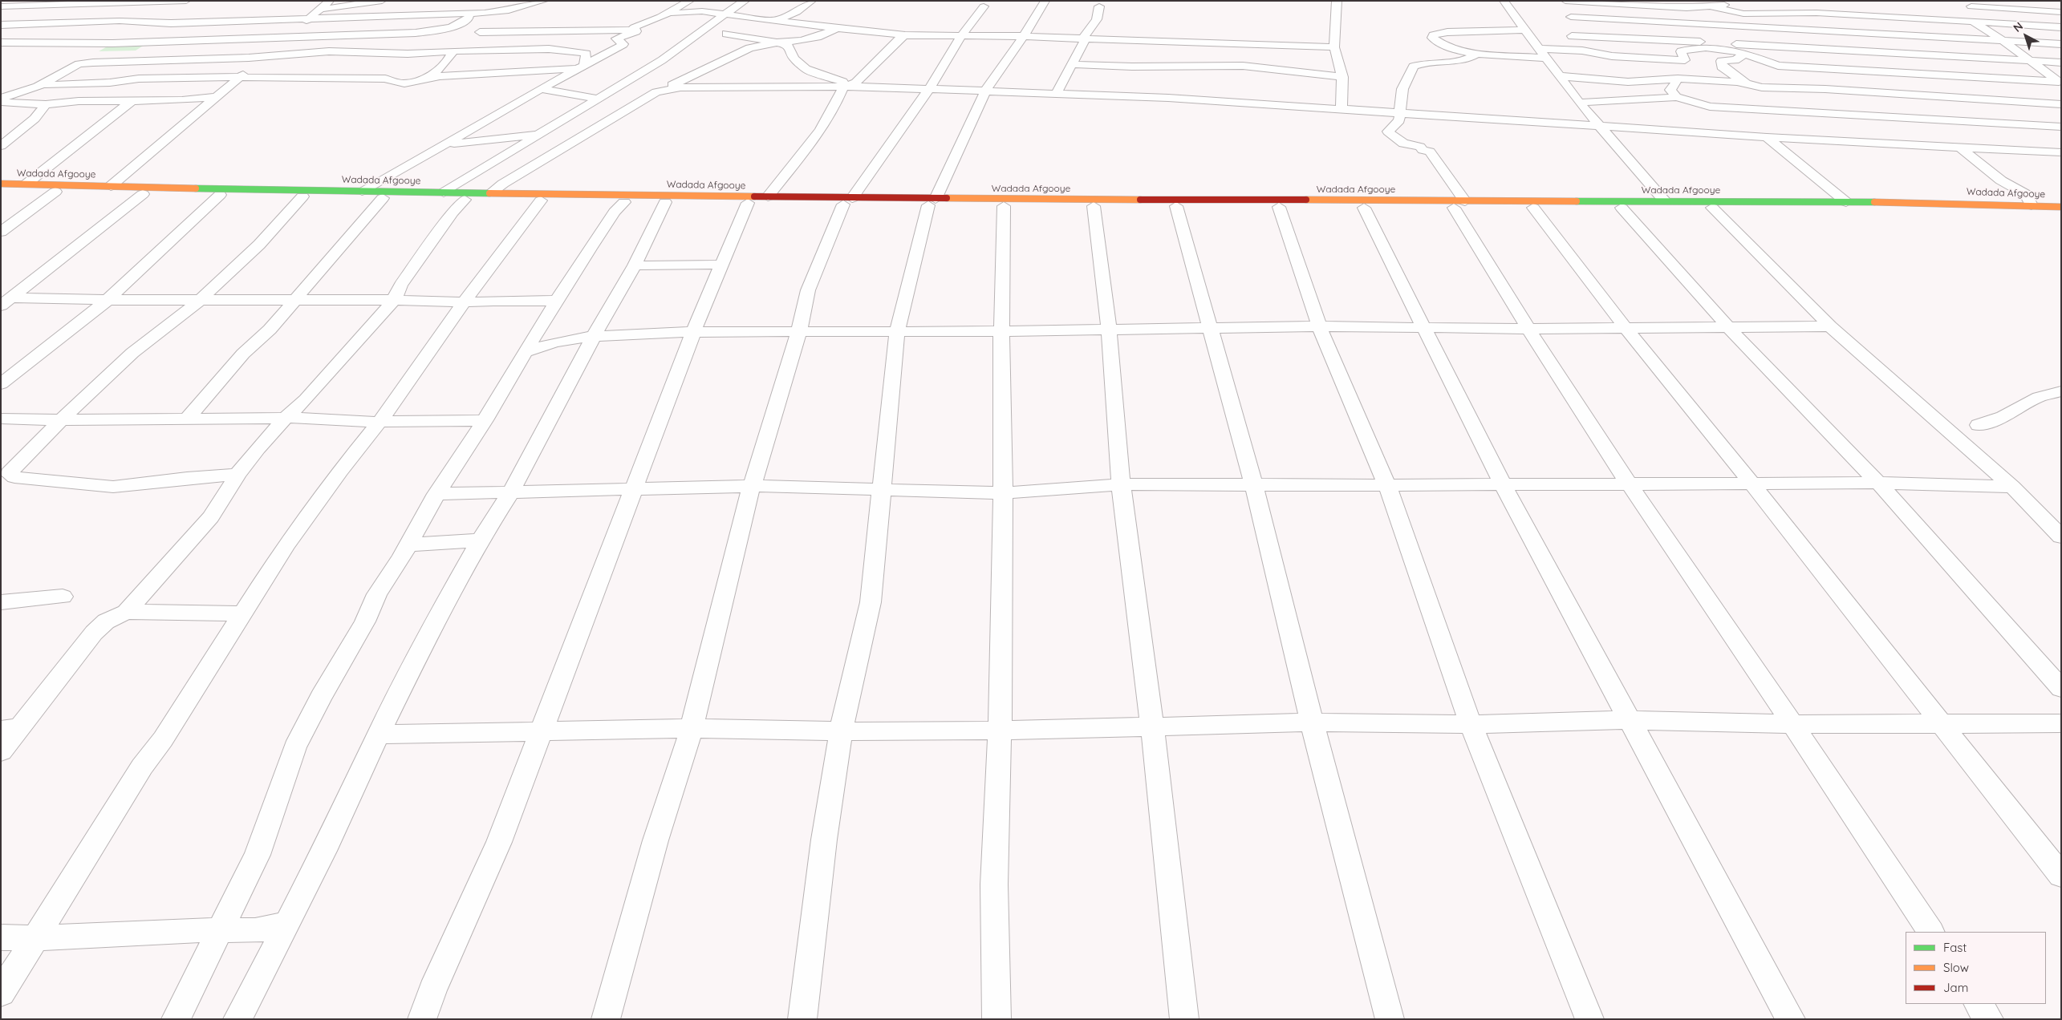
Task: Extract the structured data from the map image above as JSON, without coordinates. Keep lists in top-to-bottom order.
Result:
{
  "streets": {
    "highway": ["Wadada Afgooye"]
  },
  "legend": ["Fast", "Slow", "Jam"],
  "north": "top left"
}
